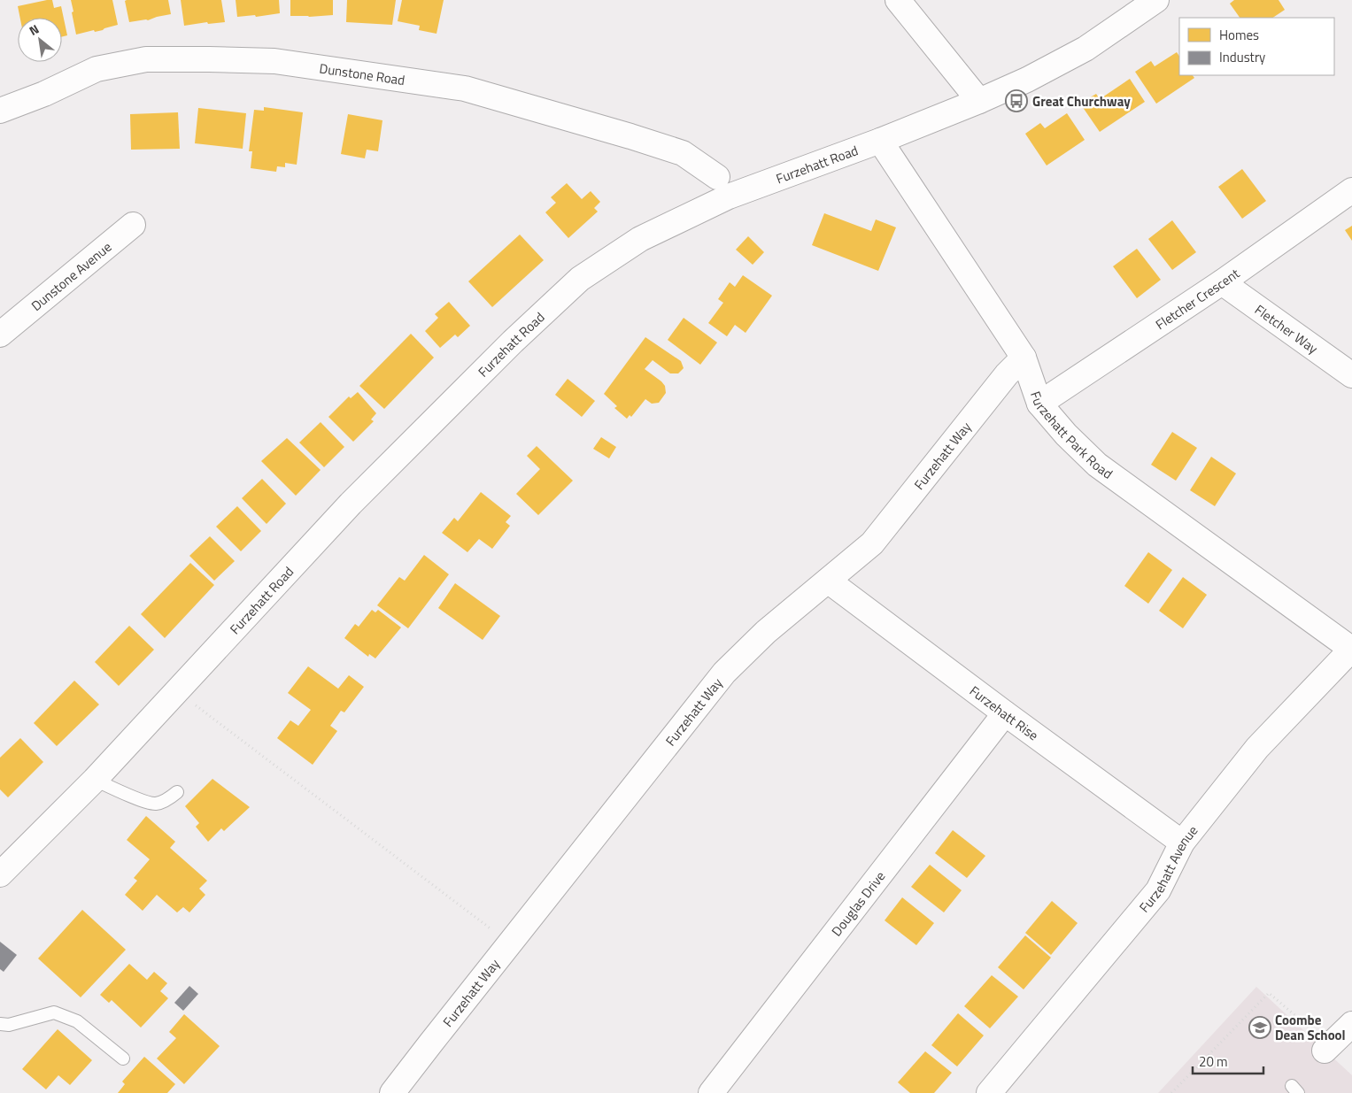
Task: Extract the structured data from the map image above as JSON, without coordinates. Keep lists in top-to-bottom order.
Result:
{
  "streets": {
    "street": [
      "Dunstone Road",
      "Furzehatt Road",
      "Dunstone Avenue",
      "Fletcher Crescent",
      "Fletcher Way",
      "Furzehatt Park Road",
      "Furzehatt Way",
      "Furzehatt Rise",
      "Furzehatt Avenue",
      "Douglas Drive"
    ]
  },
  "crossings": [
    ["Furzehatt Road", "Furzehatt Park Road"],
    ["Fletcher Crescent", "Fletcher Way"],
    ["Fletcher Crescent", "Furzehatt Park Road"],
    ["Furzehatt Park Road", "Furzehatt Way"],
    ["Furzehatt Park Road", "Furzehatt Avenue"],
    ["Furzehatt Way", "Furzehatt Rise"],
    ["Furzehatt Rise", "Furzehatt Avenue"],
    ["Furzehatt Rise", "Douglas Drive"]
  ],
  "places": {
    "bus stop": ["Great Churchway"],
    "school or university": ["Coombe Dean School"]
  },
  "legend": ["Homes", "Industry"],
  "scale_bar": "20 m",
  "north": "top left"
}
